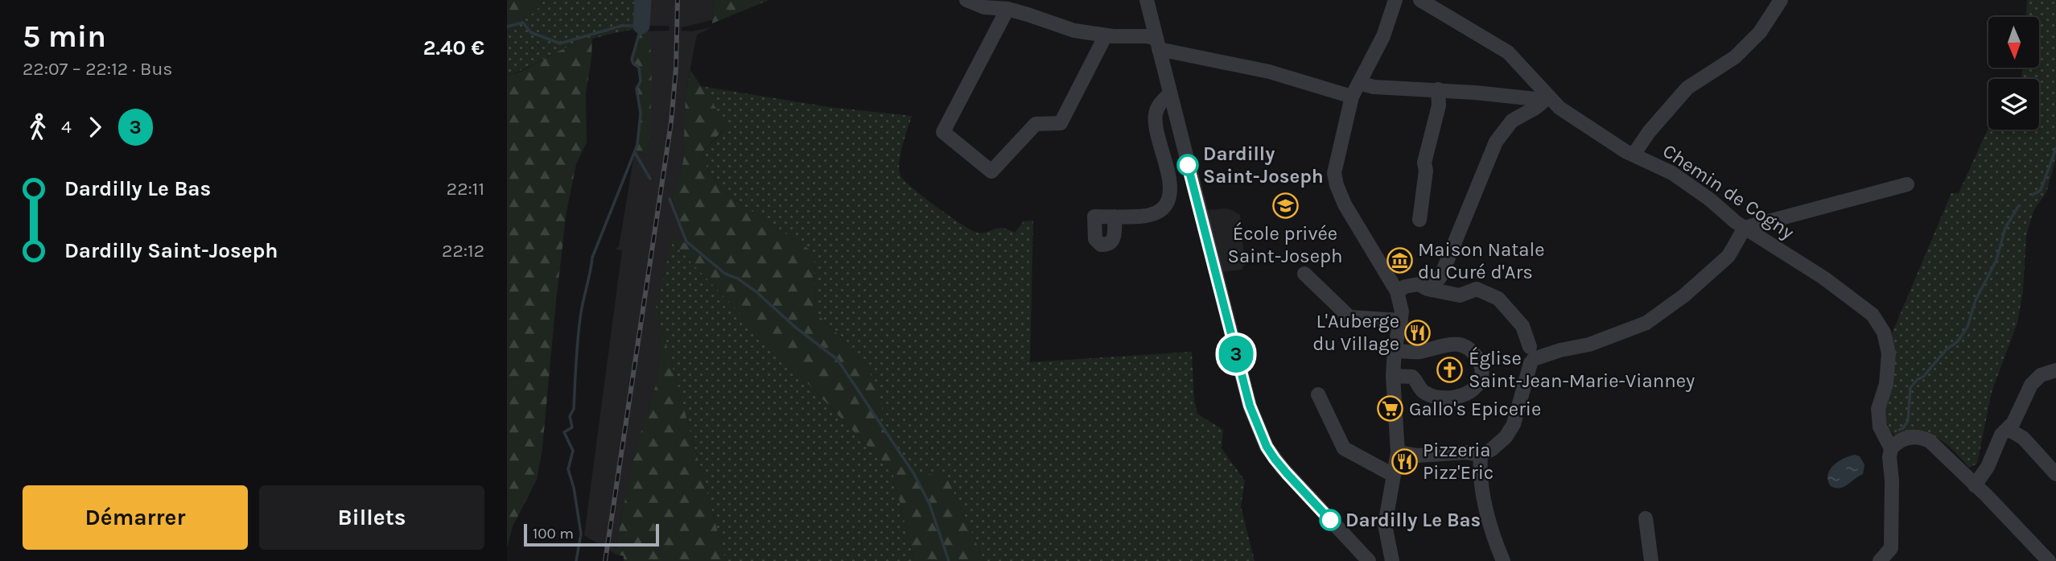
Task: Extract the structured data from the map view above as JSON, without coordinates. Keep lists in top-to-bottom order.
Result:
{
  "streets": {
    "street": ["Chemin de Cogny"]
  },
  "places": {
    "other": ["Dardilly Saint-Joseph", "Dardilly Le Bas"],
    "school or university": ["École privée Saint-Joseph"],
    "museum": ["Maison Natale du Curé d'Ars"],
    "restaurant": ["L'Auberge du Village", "Pizzeria Pizz'Eric"],
    "church": ["Église Saint-Jean-Marie-Vianney"],
    "supermarket": ["Gallo's Epicerie"]
  },
  "lines": ["bus line 3"],
  "scale_bar": "100 m",
  "north": "bottom",
  "page": {
    "heading": ["5 min", "22:07 – 22:12 · Bus", "2.40 €"],
    "on_map": "3",
    "legs": ["4", "3"],
    "list": [
      {
        "name": "Dardilly Le Bas",
        "value": "22:11"
      },
      {
        "name": "Dardilly Saint-Joseph",
        "value": "22:12"
      }
    ],
    "buttons": ["Démarrer", "Billets"],
    "scale": "100 m"
  }
}
